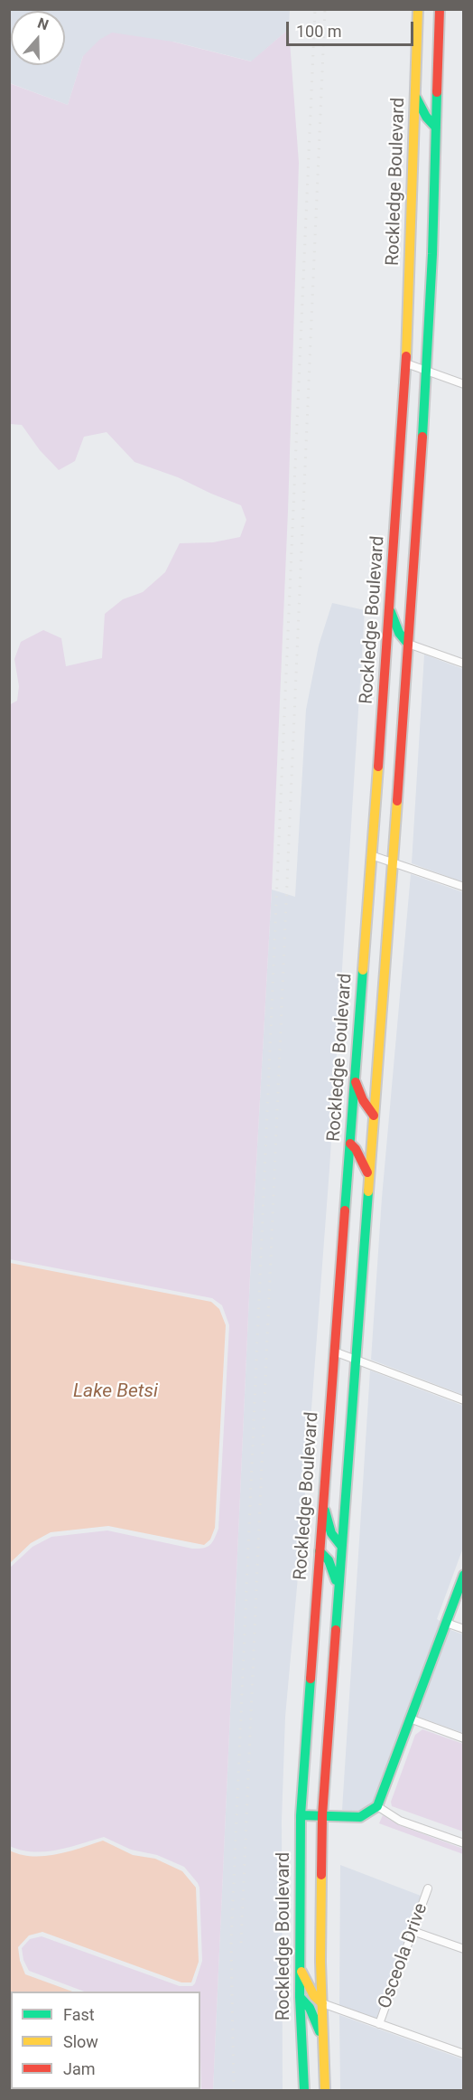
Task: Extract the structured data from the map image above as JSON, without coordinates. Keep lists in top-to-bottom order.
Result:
{
  "streets": {
    "main road": ["Rockledge Boulevard"],
    "street": ["Osceola Drive"]
  },
  "water": ["Lake Betsi"],
  "legend": ["Fast", "Slow", "Jam"],
  "scale_bar": "100 m",
  "north": "top"
}
